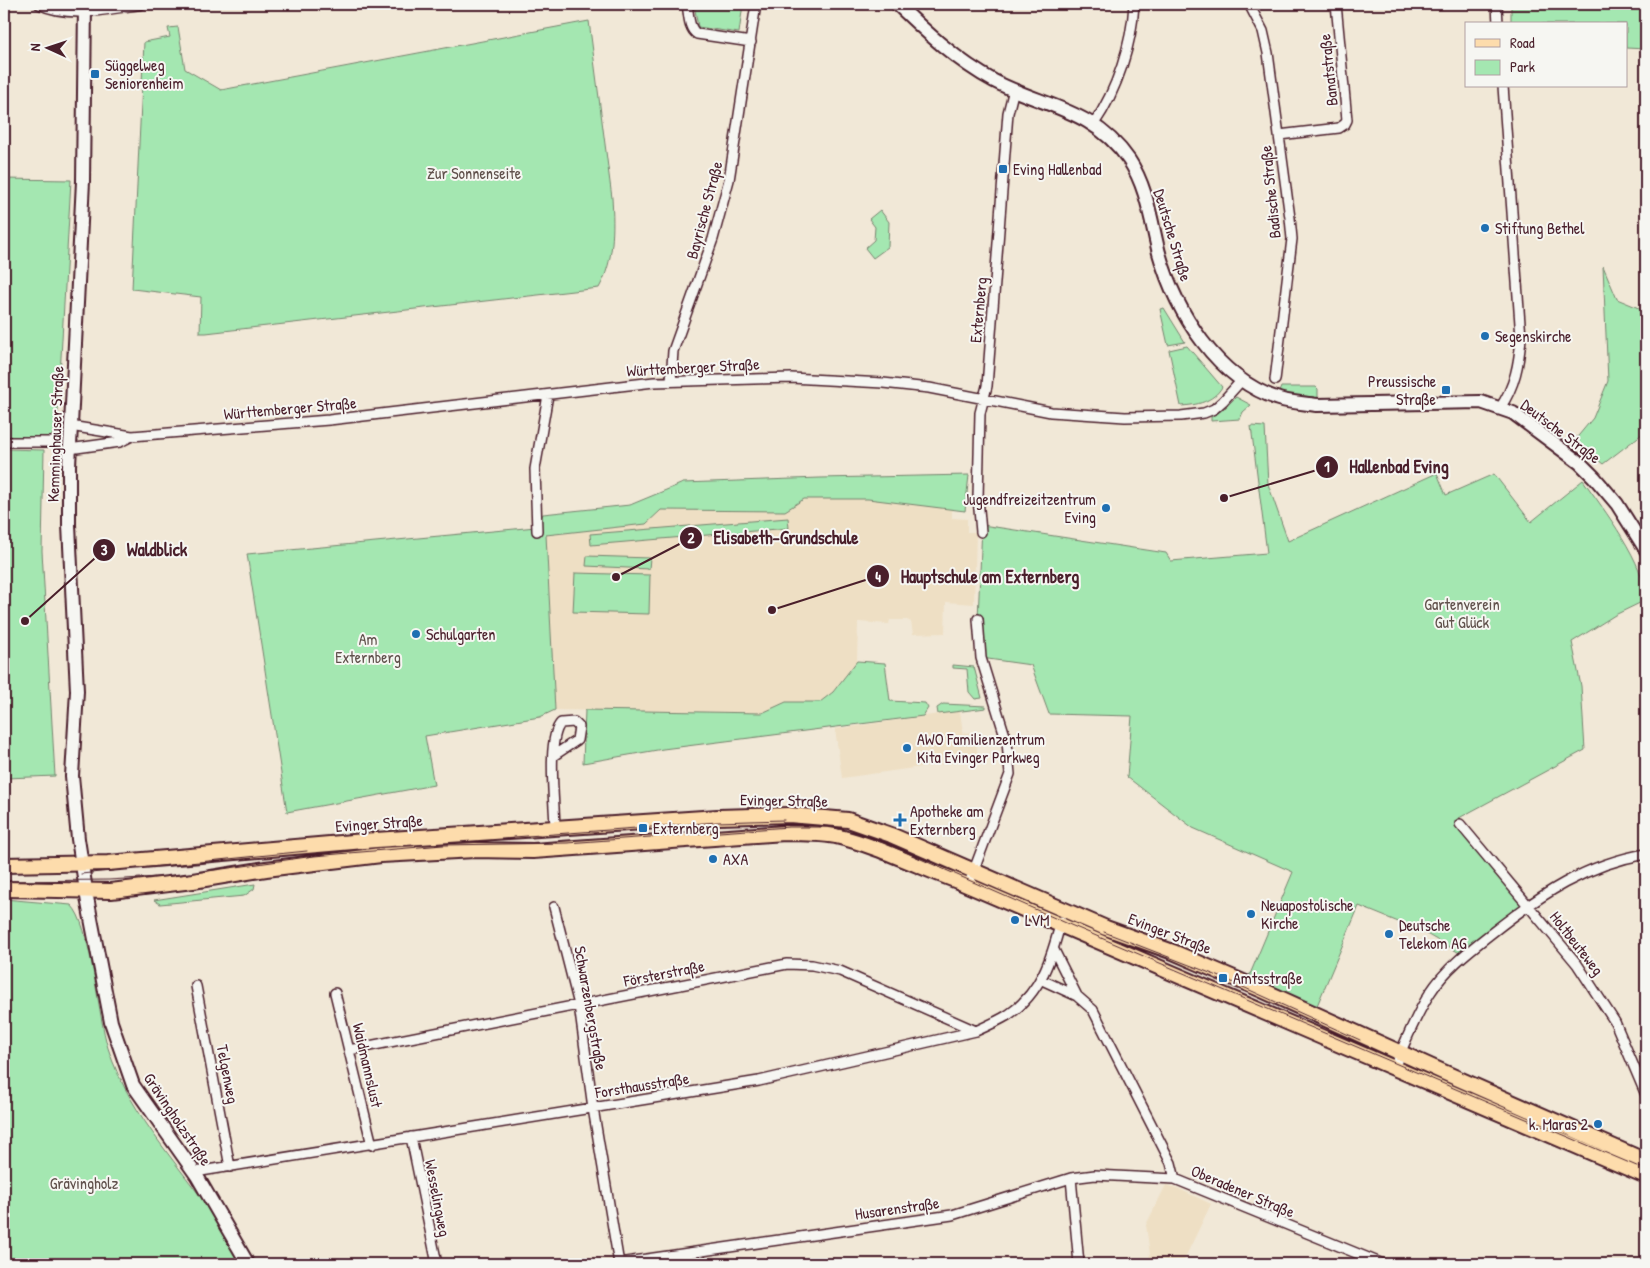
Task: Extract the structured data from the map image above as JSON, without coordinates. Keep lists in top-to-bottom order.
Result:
{
  "streets": {
    "main road": [
      "Deutsche Straße",
      "Kemminghauser Straße",
      "Evinger Straße",
      "Grävingholzstraße"
    ],
    "street": [
      "Banatstraße",
      "Badische Straße",
      "Bayrische Straße",
      "Externberg",
      "Württemberger Straße",
      "Holtbeuteweg",
      "Försterstraße",
      "Schwarzenbergstraße",
      "Waidmannslust",
      "Telgenweg",
      "Forsthausstraße",
      "Oberadener Straße",
      "Wesselingweg",
      "Husarenstraße"
    ]
  },
  "crossings": [
    ["Banatstraße", "Badische Straße"],
    ["Bayrische Straße", "Württemberger Straße"],
    ["Deutsche Straße", "Externberg"],
    ["Deutsche Straße", "Württemberger Straße"],
    ["Externberg", "Württemberger Straße"],
    ["Württemberger Straße", "Kemminghauser Straße"],
    ["Kemminghauser Straße", "Evinger Straße"],
    ["Kemminghauser Straße", "Grävingholzstraße"],
    ["Evinger Straße", "Grävingholzstraße"],
    ["Försterstraße", "Schwarzenbergstraße"],
    ["Försterstraße", "Waidmannslust"],
    ["Försterstraße", "Forsthausstraße"],
    ["Schwarzenbergstraße", "Forsthausstraße"],
    ["Schwarzenbergstraße", "Husarenstraße"],
    ["Waidmannslust", "Forsthausstraße"],
    ["Telgenweg", "Forsthausstraße"],
    ["Forsthausstraße", "Grävingholzstraße"],
    ["Forsthausstraße", "Oberadener Straße"],
    ["Forsthausstraße", "Wesselingweg"],
    ["Oberadener Straße", "Husarenstraße"]
  ],
  "parks": [
    "Zur Sonnenseite",
    "Gartenverein Gut Glück",
    "Am Externberg",
    "Grävingholz"
  ],
  "places": {
    "transit": [
      "Süggelweg Seniorenheim",
      "Eving Hallenbad",
      "Preussische Straße",
      "Externberg",
      "Amtsstraße"
    ],
    "other": [
      "Stiftung Bethel",
      "Segenskirche",
      "Hallenbad Eving",
      "Jugendfreizeitzentrum Eving",
      "Elisabeth-Grundschule",
      "Hauptschule am Externberg",
      "Waldblick",
      "Schulgarten",
      "AWO Familienzentrum Kita Evinger Parkweg",
      "AXA",
      "Neuapostolische Kirche",
      "LVM",
      "Deutsche Telekom AG",
      "k. Maras 2"
    ],
    "health": ["Apotheke am Externberg"]
  },
  "legend": ["Road", "Park"],
  "north": "left"
}
